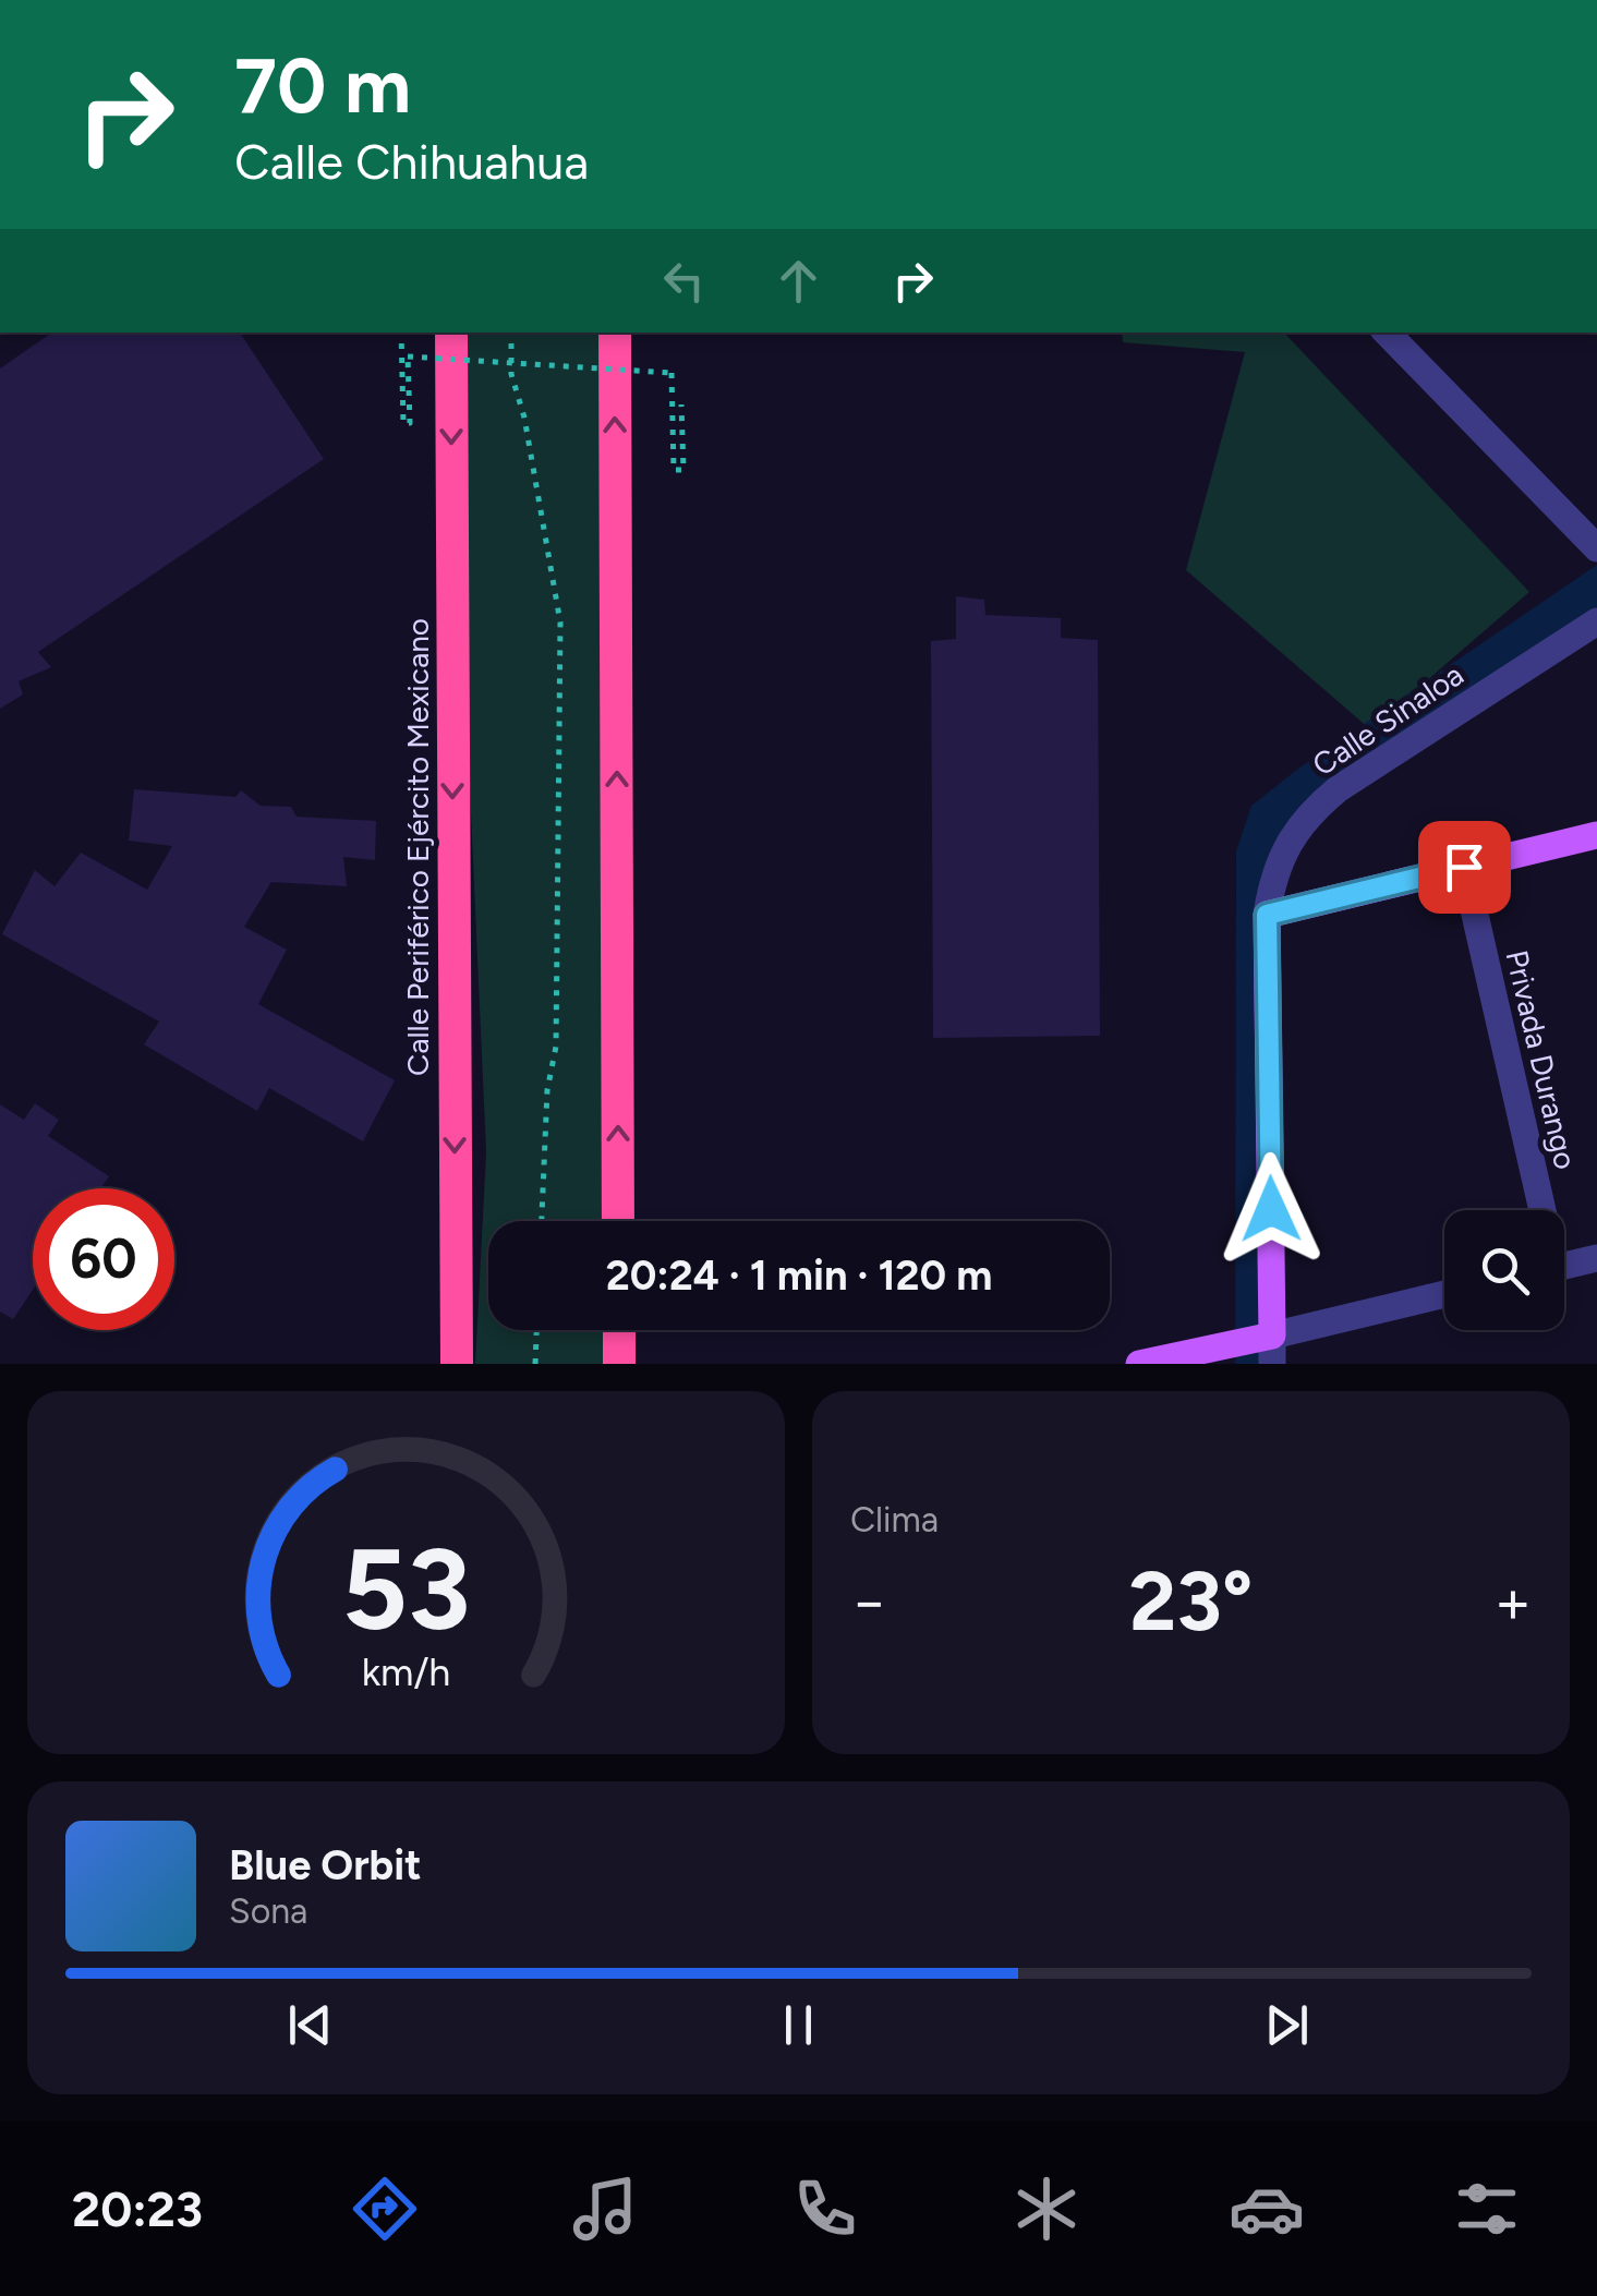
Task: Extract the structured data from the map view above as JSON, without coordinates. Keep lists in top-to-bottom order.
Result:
{
  "streets": {
    "highway": ["Calle Periférico Ejército Mexicano"],
    "street": ["Calle Sinaloa", "Privada Durango"]
  },
  "page": {
    "turn": ["70 m", "Calle Chihuahua"],
    "limit": "60",
    "trip": "20:24 · 1 min · 120 m",
    "tile": "Clima",
    "heat": ["−", "23°", "+"],
    "song": ["Blue Orbit", "Sona"],
    "tabs": "20:23",
    "gauge": ["53", "km/h"]
  }
}
